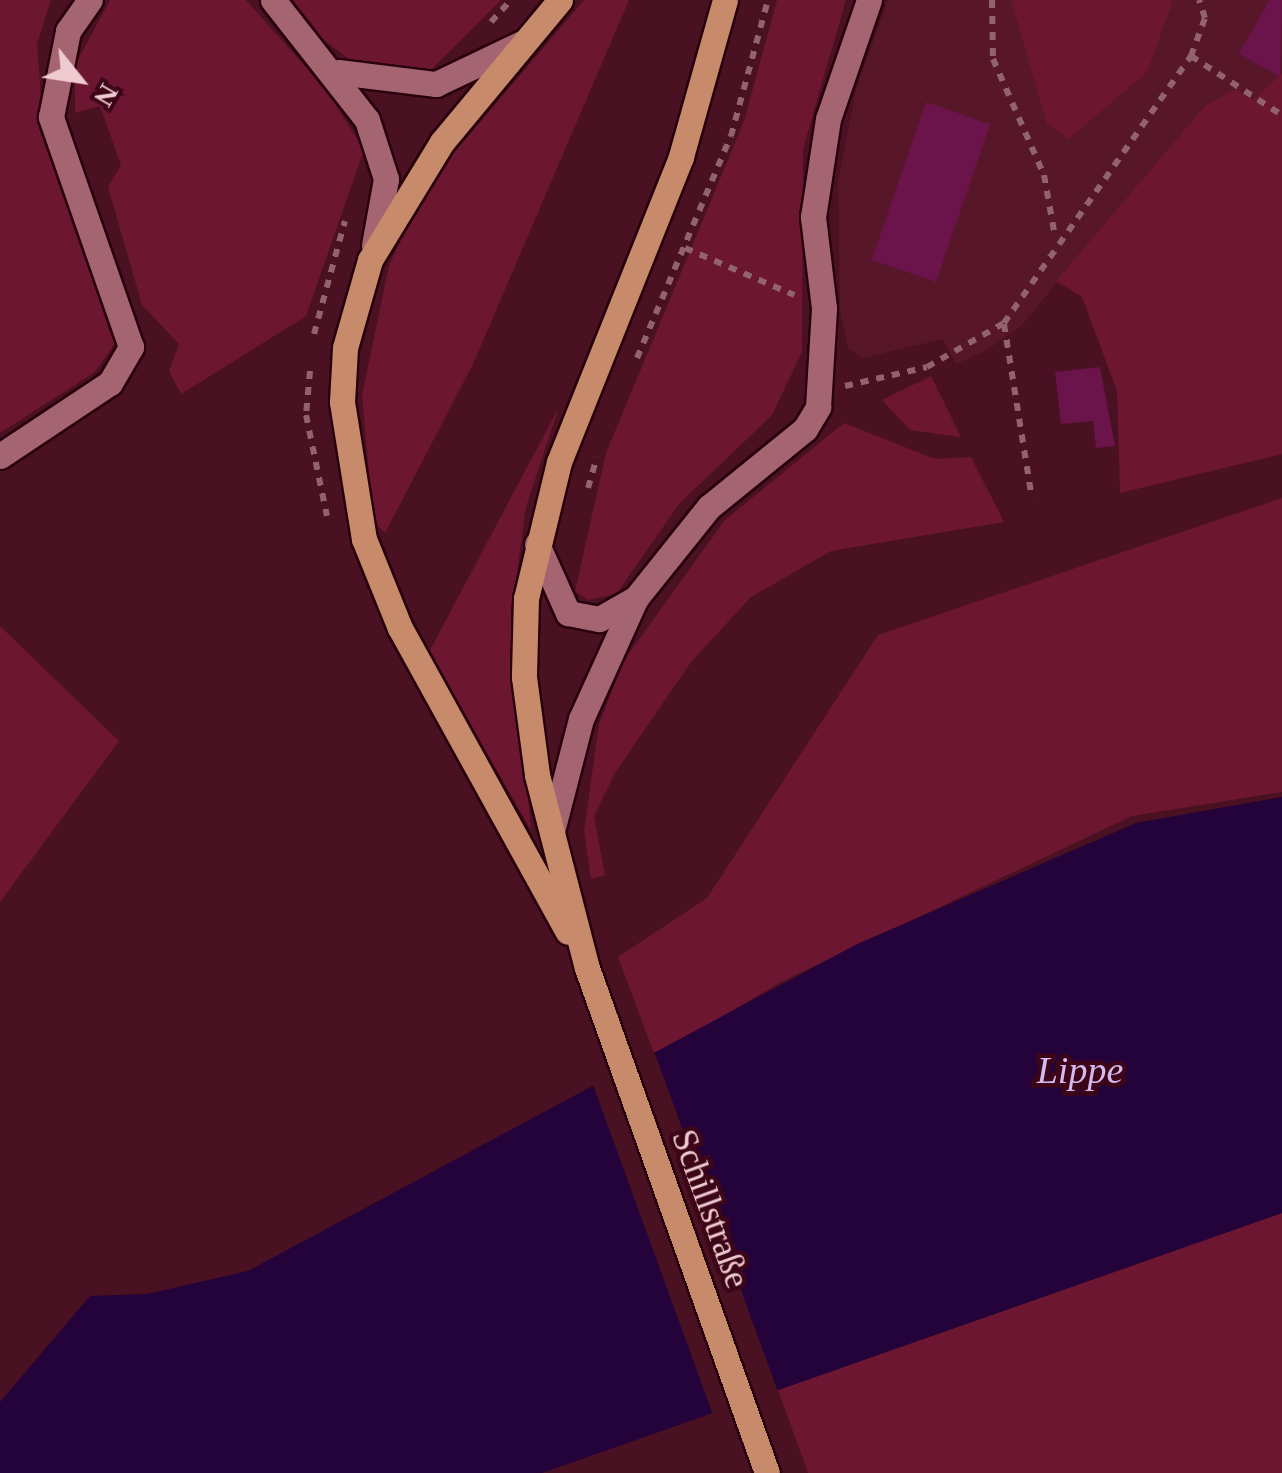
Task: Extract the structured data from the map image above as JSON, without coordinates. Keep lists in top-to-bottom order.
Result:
{
  "streets": {
    "main road": ["Schillstraße"]
  },
  "water": ["Lippe"],
  "north": "bottom right"
}
